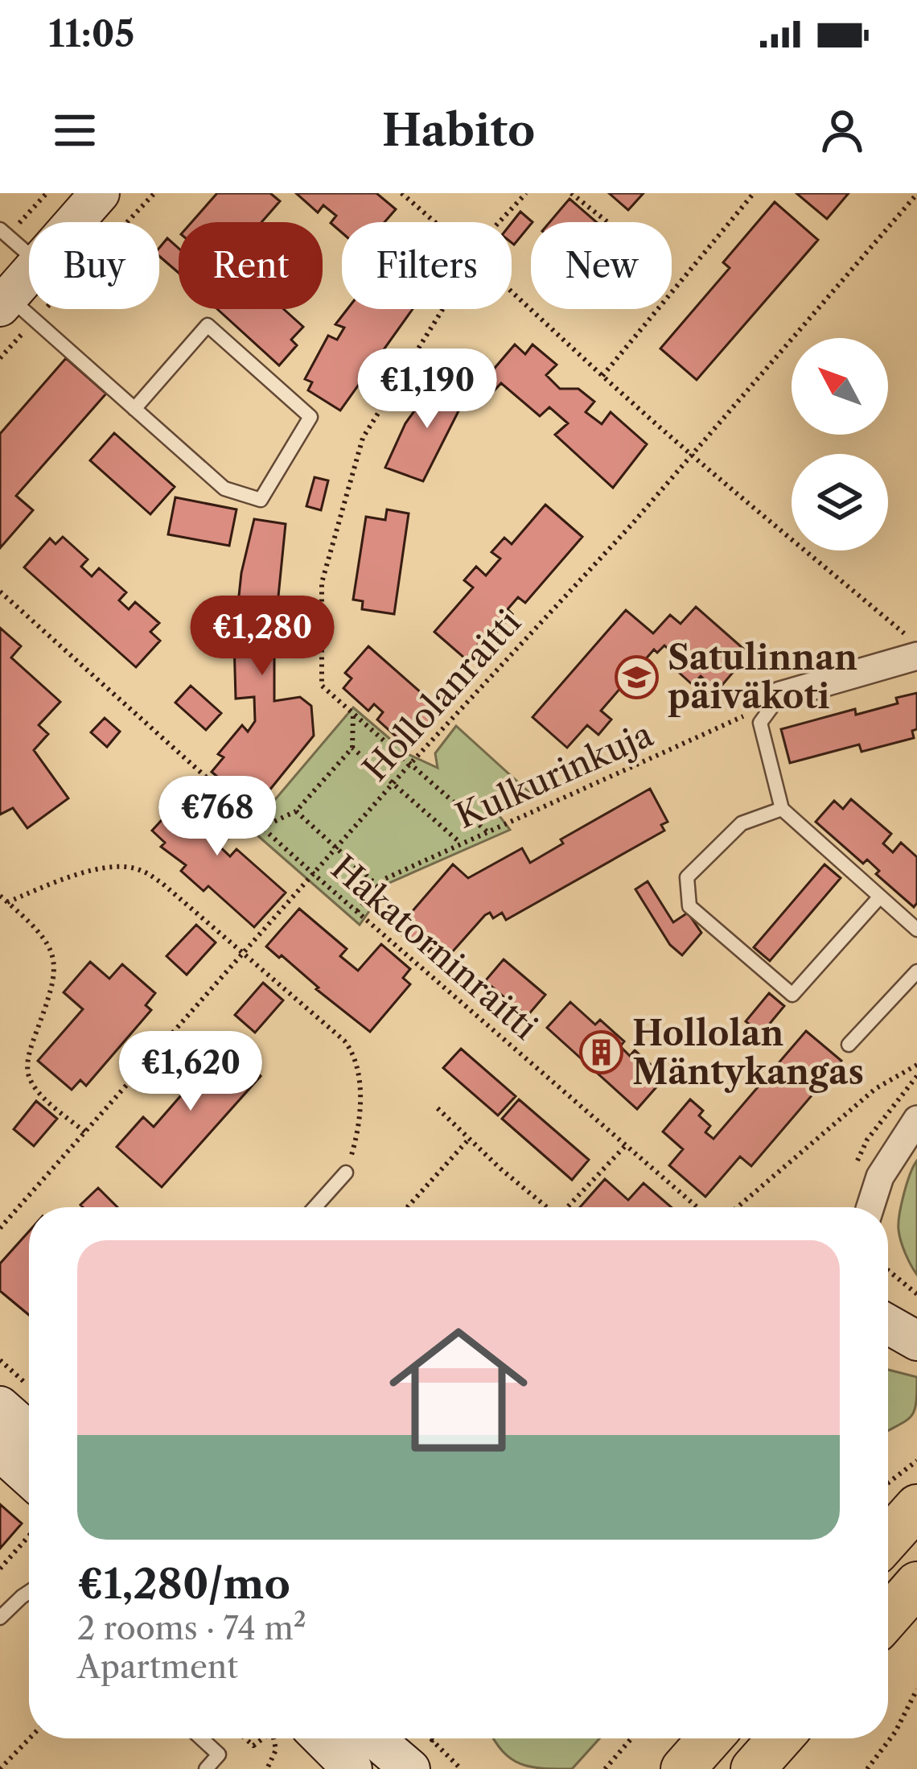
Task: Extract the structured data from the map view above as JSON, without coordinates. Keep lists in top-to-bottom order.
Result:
{
  "streets": {
    "path": ["Hollolanraitti", "Kulkurinkuja", "Hakatorninraitti"]
  },
  "crossings": [
    ["Hollolanraitti", "Hakatorninraitti"],
    ["Kulkurinkuja", "Hakatorninraitti"]
  ],
  "places": {
    "school or university": ["Satulinnan päiväkoti"],
    "building": ["Hollolan Mäntykangas"]
  },
  "north": "top left",
  "page": {
    "status": "11:05",
    "header": "Habito",
    "chip": [
      "Buy",
      "Rent",
      "Filters",
      "New"
    ],
    "price": [
      "€1,190",
      "€1,280",
      "€768",
      "€1,620"
    ],
    "list": [
      {
        "name": "€1,280/mo",
        "note": "2 rooms · 74 m² · Apartment"
      }
    ]
  }
}
